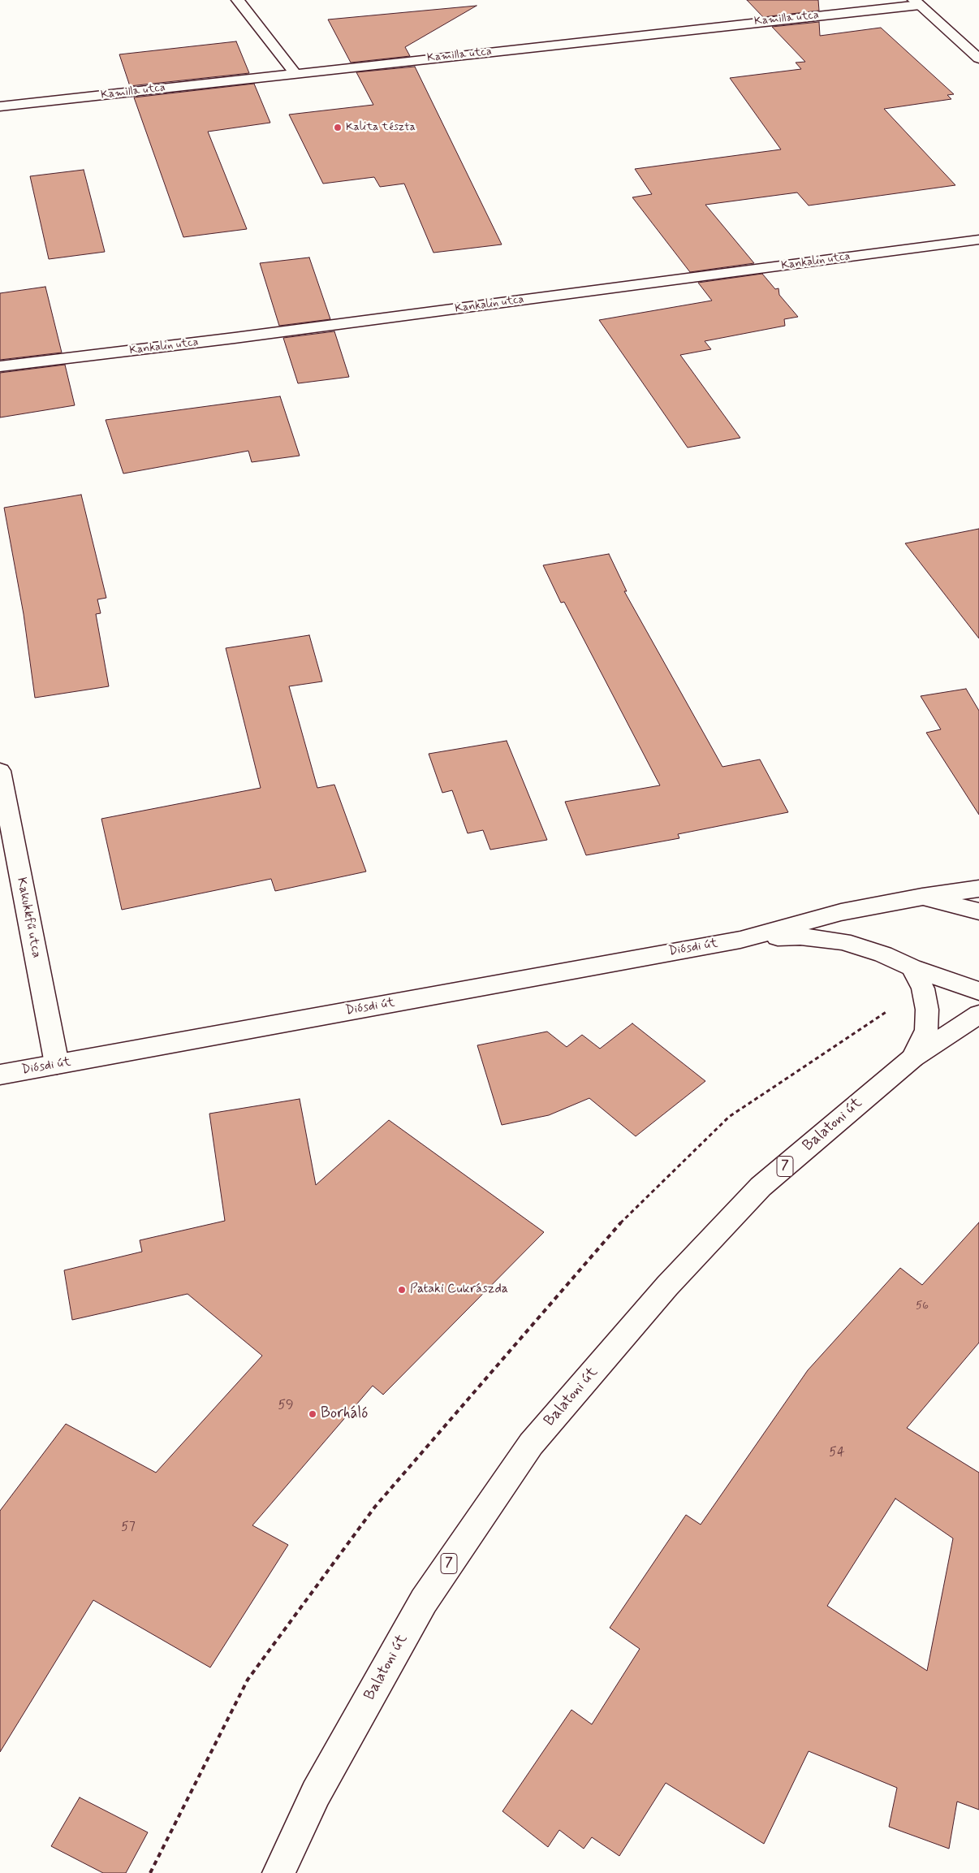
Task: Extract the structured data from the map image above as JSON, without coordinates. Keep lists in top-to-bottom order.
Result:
{
  "streets": {
    "street": [
      "Kamilla utca",
      "Kankalin utca",
      "Kakukkfű utca",
      "Diósdi út",
      "Balatoni út",
      "7"
    ]
  },
  "crossings": [
    ["Kakukkfű utca", "Diósdi út"]
  ],
  "places": ["Kalita tészta", "Pataki Cukrászda", "Borháló"],
  "house_numbers": [
    "56",
    "59",
    "54",
    "57"
  ]
}
